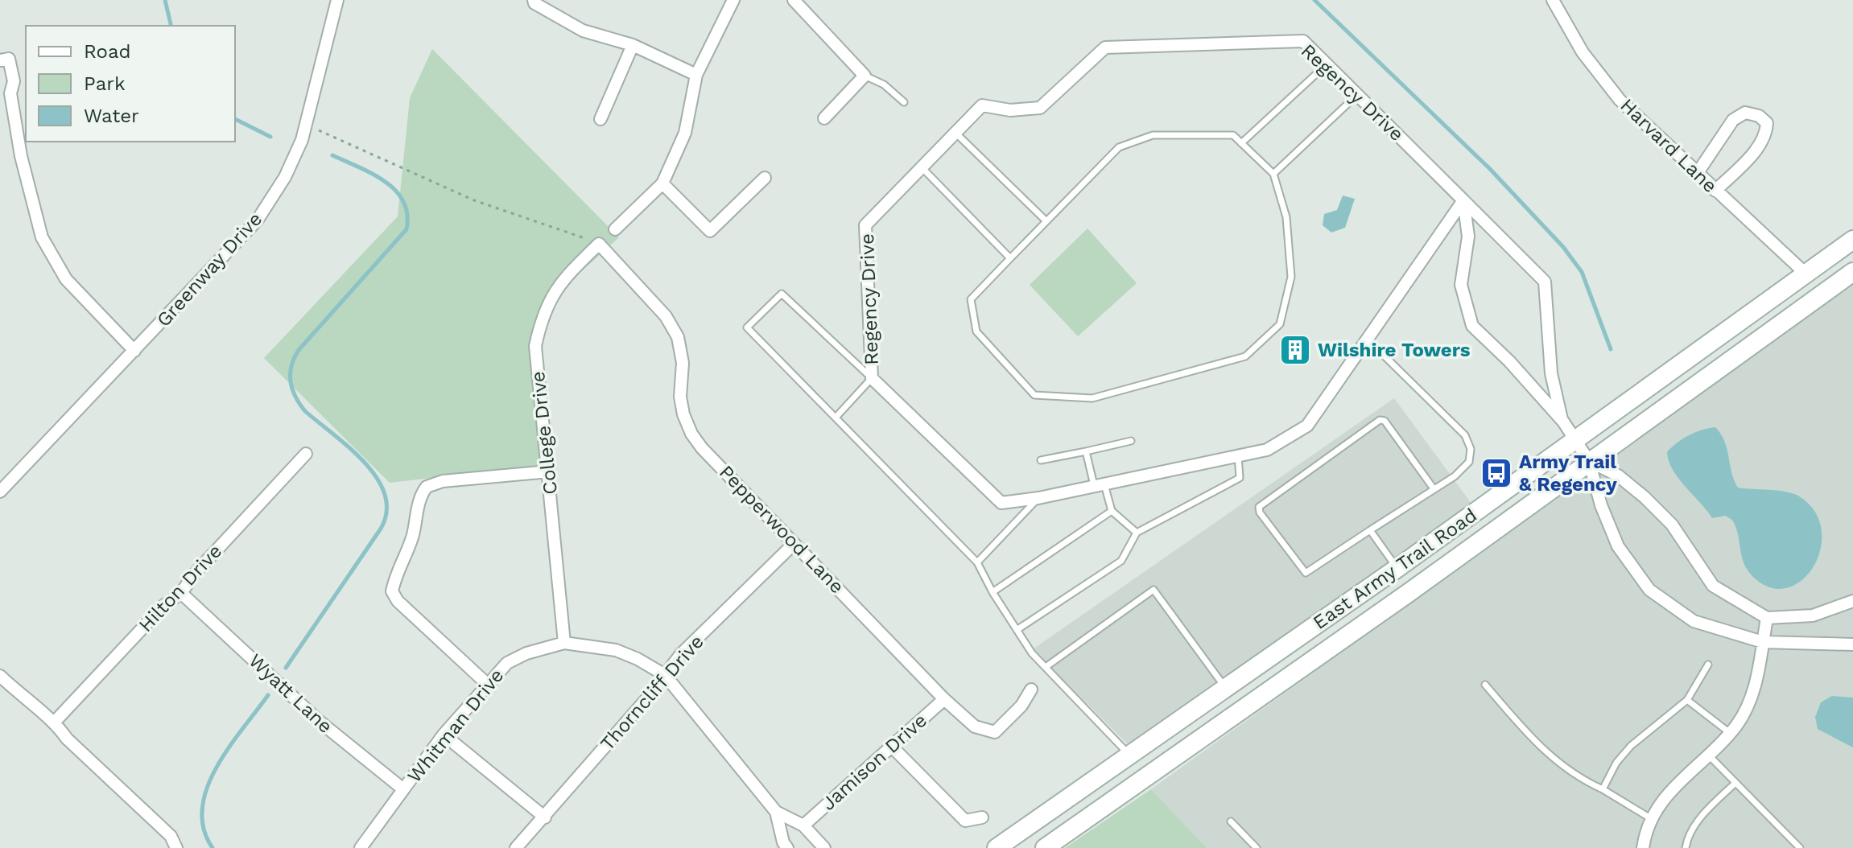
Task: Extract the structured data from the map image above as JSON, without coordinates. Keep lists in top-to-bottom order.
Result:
{
  "streets": {
    "main road": ["East Army Trail Road"],
    "street": [
      "Regency Drive",
      "Harvard Lane",
      "Greenway Drive",
      "College Drive",
      "Pepperwood Lane",
      "Hilton Drive",
      "Thorncliff Drive",
      "Wyatt Lane",
      "Whitman Drive",
      "Jamison Drive"
    ]
  },
  "crossings": [
    ["Regency Drive", "East Army Trail Road"],
    ["Harvard Lane", "East Army Trail Road"],
    ["College Drive", "Pepperwood Lane"],
    ["College Drive", "Whitman Drive"],
    ["Pepperwood Lane", "Thorncliff Drive"],
    ["Pepperwood Lane", "Jamison Drive"],
    ["Hilton Drive", "Wyatt Lane"],
    ["Thorncliff Drive", "Whitman Drive"],
    ["Wyatt Lane", "Whitman Drive"],
    ["Whitman Drive", "Jamison Drive"]
  ],
  "places": {
    "building": ["Wilshire Towers"],
    "bus stop": ["Army Trail & Regency"]
  },
  "legend": ["Road", "Park", "Water"]
}
